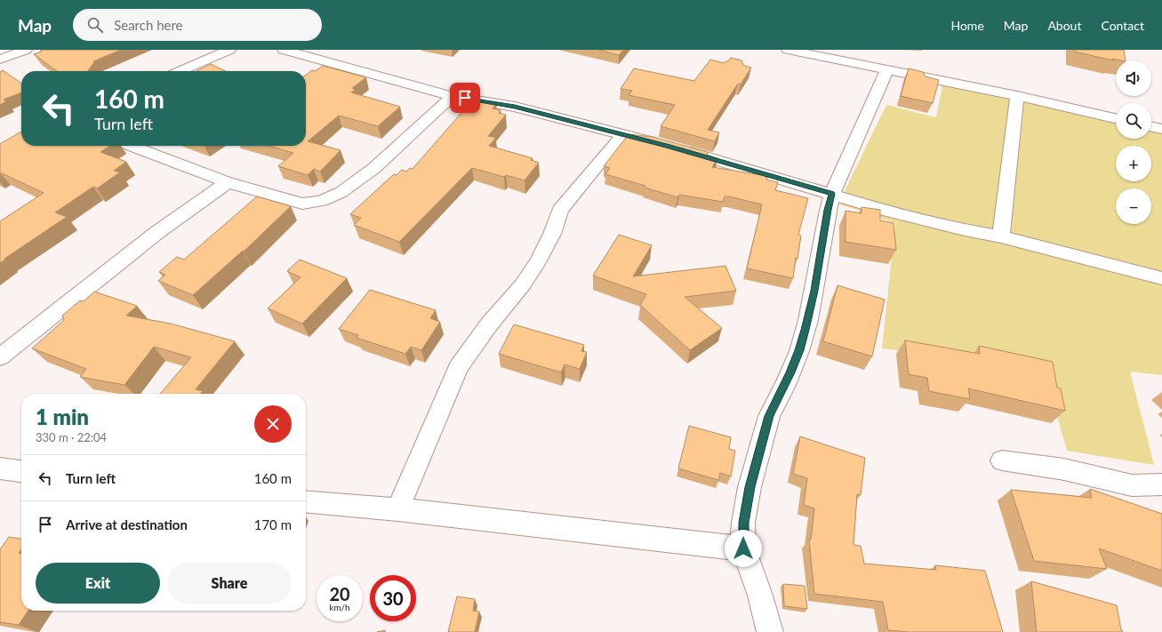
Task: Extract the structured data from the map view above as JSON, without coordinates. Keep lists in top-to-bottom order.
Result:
{
  "page": {
    "header": "Map",
    "search": "Search here",
    "nav": [
      "Home",
      "Map",
      "About",
      "Contact"
    ],
    "map_buttons": ["+", "−"],
    "turn": ["160 m", "Turn left"],
    "heading": ["1 min", "330 m · 22:04"],
    "list": [
      {
        "name": "Turn left",
        "value": "160 m"
      },
      {
        "name": "Arrive at destination",
        "value": "170 m"
      }
    ],
    "buttons": ["Exit", "Share"],
    "speed": "20 km/h",
    "limit": "30"
  }
}
